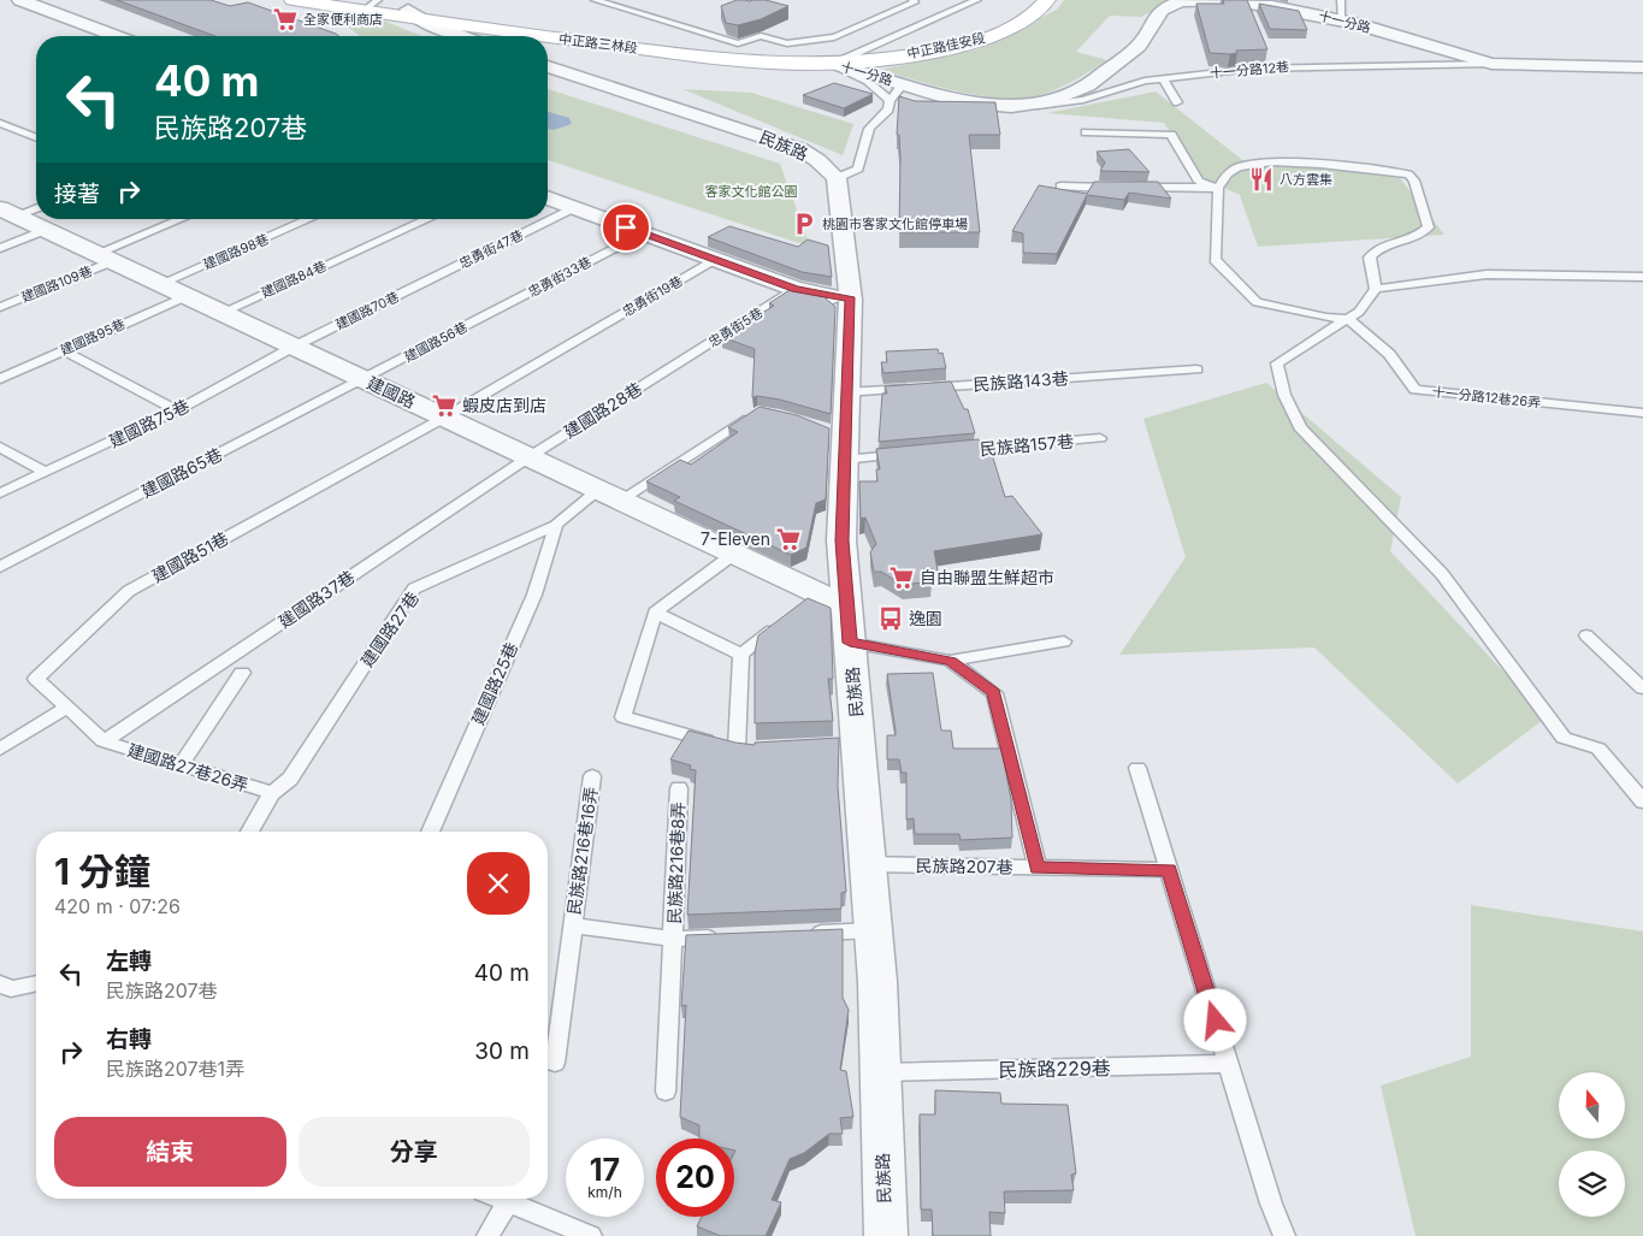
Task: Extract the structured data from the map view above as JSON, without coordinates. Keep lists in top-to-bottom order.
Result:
{
  "streets": {
    "main road": ["中正路三林段", "中正路佳安段"],
    "street": ["十一分路", "民族路", "建國路"],
    "lane": [
      "十一分路12巷",
      "忠勇街47巷",
      "建國路98巷",
      "忠勇街33巷",
      "建國路84巷",
      "建國路109巷",
      "忠勇街19巷",
      "建國路70巷",
      "忠勇街5巷",
      "建國路95巷",
      "建國路56巷",
      "民族路143巷",
      "十一分路12巷26弄",
      "建國路28巷",
      "建國路75巷",
      "民族路157巷",
      "建國路65巷",
      "建國路51巷",
      "建國路37巷",
      "建國路27巷",
      "建國路25巷",
      "建國路27巷26弄",
      "民族路216巷16弄",
      "民族路216巷8弄",
      "民族路207巷",
      "民族路229巷"
    ]
  },
  "crossings": [
    ["十一分路", "中正路三林段"],
    ["十一分路", "中正路佳安段"],
    ["十一分路", "十一分路12巷"],
    ["中正路三林段", "中正路佳安段"],
    ["民族路", "民族路143巷"],
    ["民族路", "建國路"],
    ["民族路", "民族路207巷"],
    ["民族路", "民族路229巷"],
    ["忠勇街47巷", "建國路70巷"],
    ["建國路98巷", "建國路"],
    ["忠勇街33巷", "建國路56巷"],
    ["建國路84巷", "建國路"],
    ["建國路109巷", "建國路"],
    ["忠勇街19巷", "建國路"],
    ["忠勇街19巷", "建國路51巷"],
    ["建國路70巷", "建國路"],
    ["建國路70巷", "建國路75巷"],
    ["忠勇街5巷", "建國路28巷"],
    ["建國路95巷", "建國路"],
    ["建國路56巷", "建國路"],
    ["建國路56巷", "建國路65巷"],
    ["建國路", "建國路28巷"],
    ["建國路", "建國路75巷"],
    ["建國路", "建國路65巷"],
    ["建國路", "建國路51巷"],
    ["建國路", "建國路37巷"],
    ["建國路", "建國路27巷"],
    ["建國路28巷", "建國路37巷"],
    ["建國路51巷", "建國路37巷"],
    ["建國路51巷", "建國路27巷26弄"],
    ["建國路37巷", "建國路27巷26弄"],
    ["建國路27巷", "建國路25巷"],
    ["建國路27巷", "建國路27巷26弄"]
  ],
  "parks": ["客家文化館公園"],
  "places": {
    "supermarket": [
      "全家便利商店",
      "蝦皮店到店",
      "7-Eleven",
      "自由聯盟生鮮超市"
    ],
    "restaurant": ["八方雲集"],
    "parking": ["桃園市客家文化館停車場"],
    "bus stop": ["逸園"]
  },
  "north": "top",
  "page": {
    "turn": ["40 m", "民族路207巷"],
    "then": "接著",
    "heading": ["1 分鐘", "420 m · 07:26"],
    "list": [
      {
        "name": "左轉",
        "note": "民族路207巷",
        "value": "40 m"
      },
      {
        "name": "右轉",
        "note": "民族路207巷1弄",
        "value": "30 m"
      }
    ],
    "buttons": ["結束", "分享"],
    "speed": "17 km/h",
    "limit": "20"
  }
}
